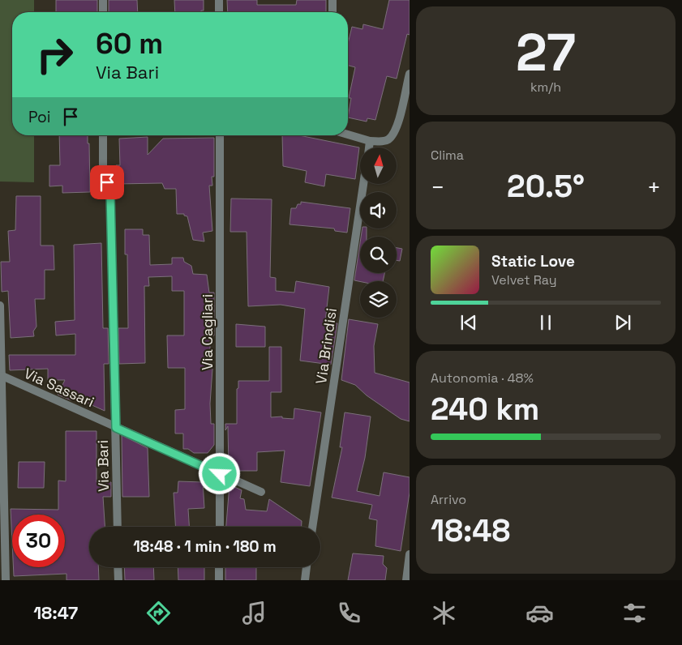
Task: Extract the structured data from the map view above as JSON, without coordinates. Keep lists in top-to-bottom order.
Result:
{
  "streets": {
    "street": [
      "Via Cagliari",
      "Via Brindisi",
      "Via Sassari",
      "Via Bari"
    ]
  },
  "crossings": [
    ["Via Cagliari", "Via Sassari"],
    ["Via Sassari", "Via Bari"]
  ],
  "north": "top",
  "page": {
    "tile": [
      ["27", "km/h"],
      "Clima",
      ["Autonomia · 48%", "240 km"],
      ["Arrivo", "18:48"]
    ],
    "turn": ["60 m", "Via Bari"],
    "then": "Poi",
    "heat": ["−", "20.5°", "+"],
    "song": ["Static Love", "Velvet Ray"],
    "limit": "30",
    "trip": "18:48 · 1 min · 180 m",
    "tabs": "18:47"
  }
}
